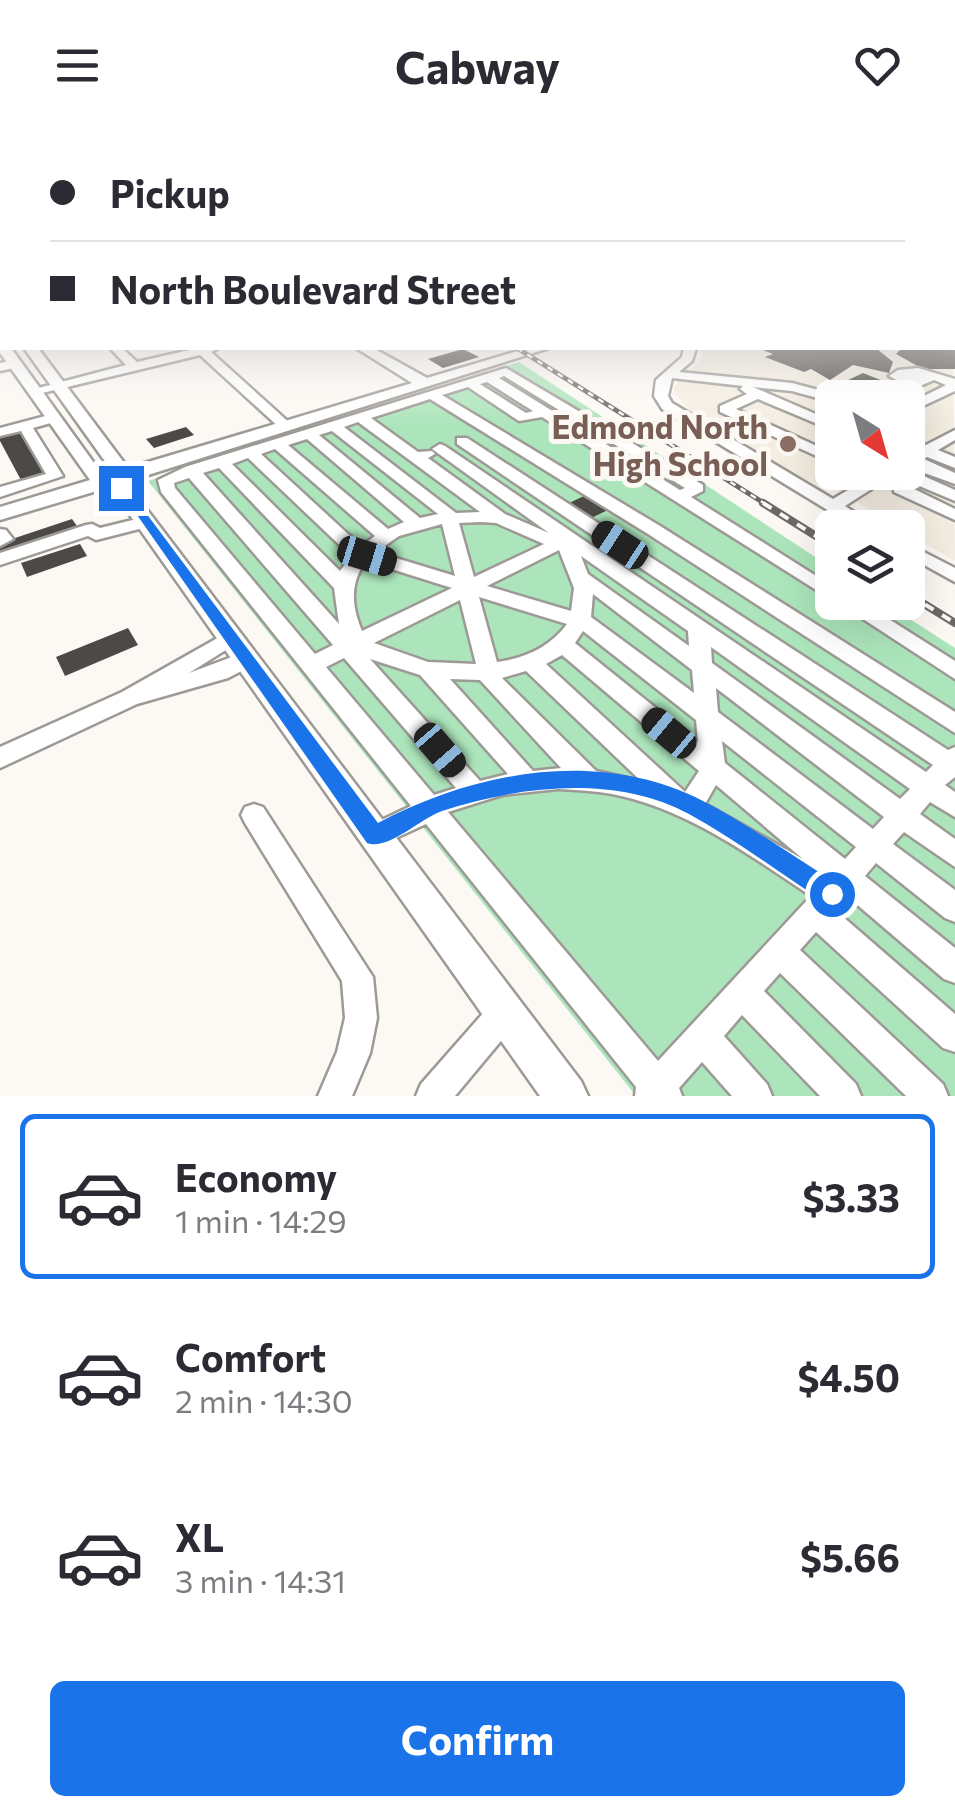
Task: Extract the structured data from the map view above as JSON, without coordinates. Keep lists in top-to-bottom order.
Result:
{
  "places": ["Edmond North High School"],
  "north": "bottom right",
  "page": {
    "header": "Cabway",
    "banner": ["Pickup", "North Boulevard Street"],
    "list": [
      {
        "name": "Economy",
        "note": "1 min · 14:29",
        "value": "$3.33"
      },
      {
        "name": "Comfort",
        "note": "2 min · 14:30",
        "value": "$4.50"
      },
      {
        "name": "XL",
        "note": "3 min · 14:31",
        "value": "$5.66"
      }
    ],
    "buttons": "Confirm"
  }
}
